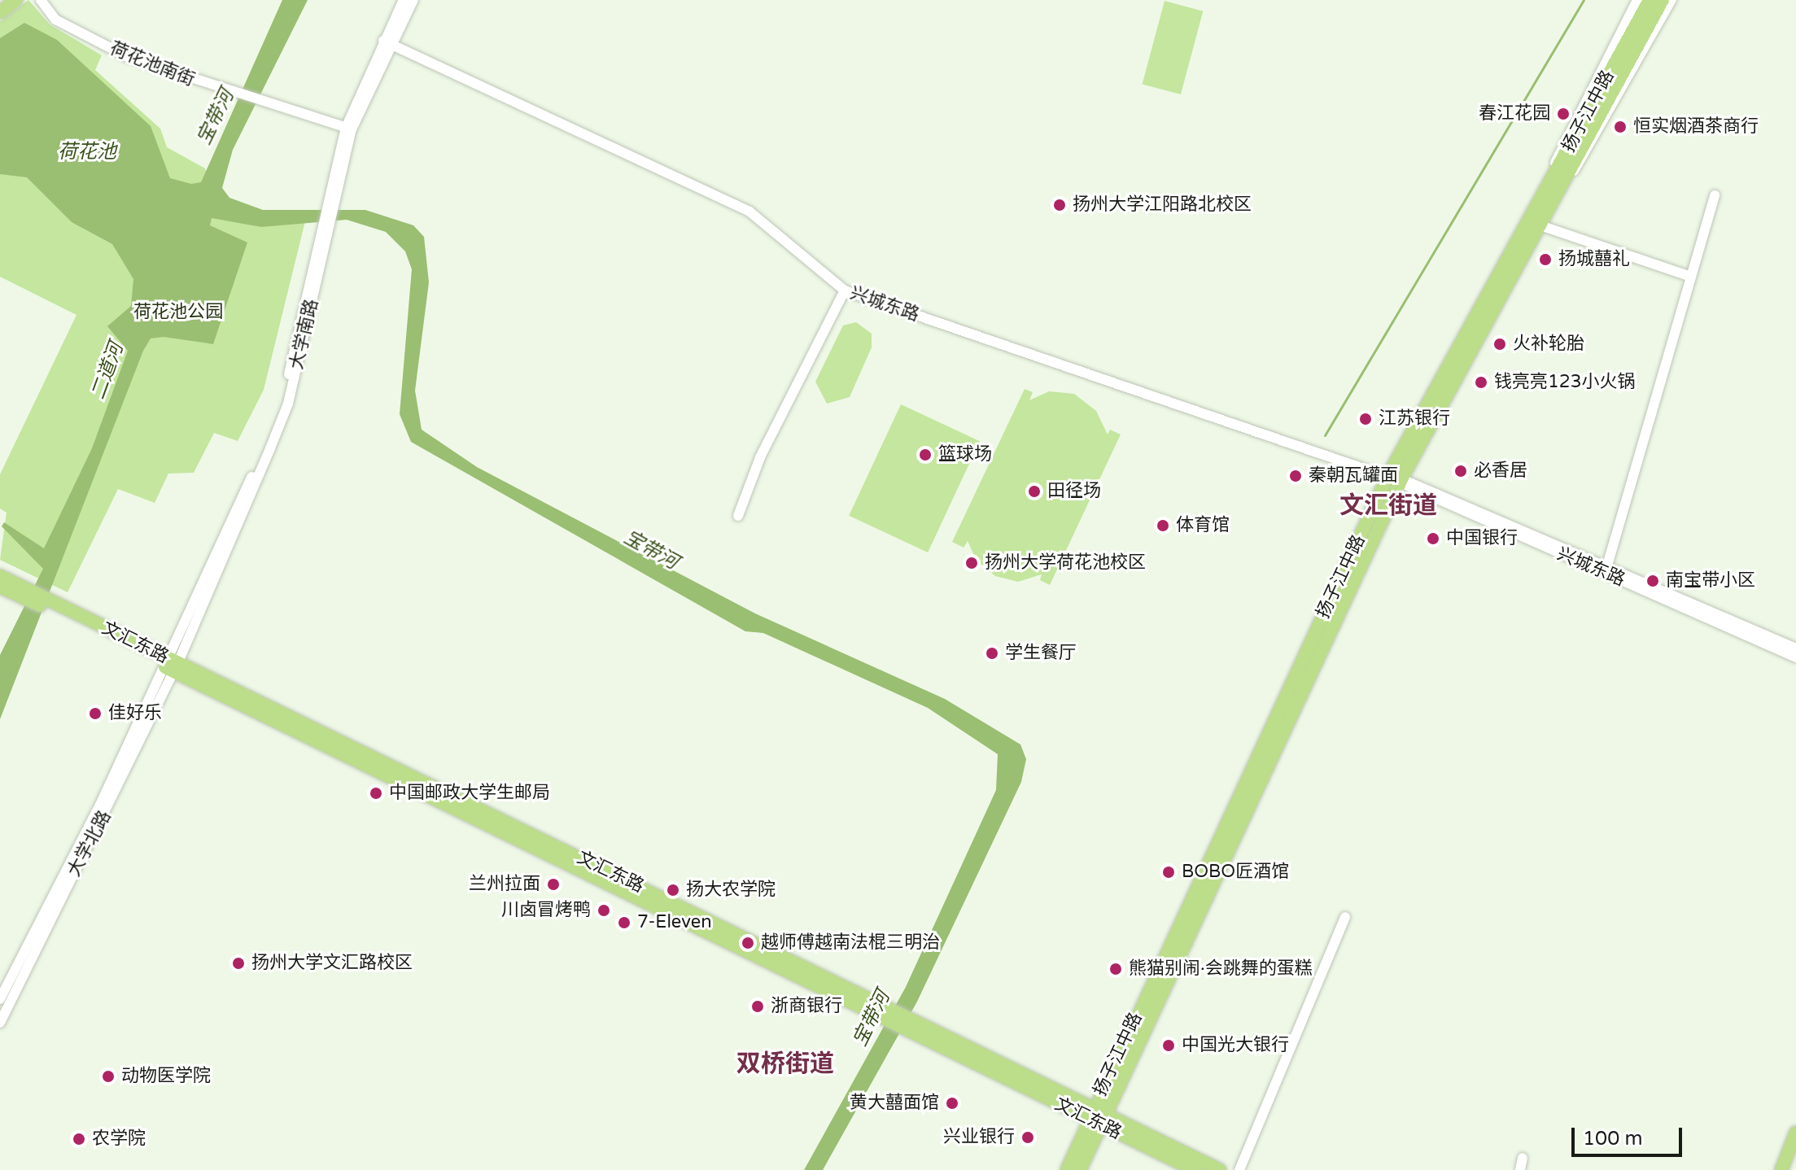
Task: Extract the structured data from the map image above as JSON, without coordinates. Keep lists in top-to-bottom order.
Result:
{
  "streets": {
    "main road": ["扬子江中路", "文汇东路"],
    "street": [
      "荷花池南街",
      "兴城东路",
      "大学南路",
      "大学北路"
    ]
  },
  "crossings": [
    ["荷花池南街", "大学南路"],
    ["扬子江中路", "兴城东路"],
    ["扬子江中路", "文汇东路"],
    ["兴城东路", "大学南路"],
    ["大学南路", "文汇东路"],
    ["大学南路", "大学北路"],
    ["文汇东路", "大学北路"]
  ],
  "districts": ["文汇街道", "双桥街道"],
  "water": ["宝带河", "荷花池", "二道河"],
  "parks": ["荷花池公园"],
  "places": [
    "春江花园",
    "恒实烟酒茶商行",
    "扬州大学江阳路北校区",
    "扬城囍礼",
    "火补轮胎",
    "钱亮亮123小火锅",
    "江苏银行",
    "篮球场",
    "必香居",
    "秦朝瓦罐面",
    "田径场",
    "体育馆",
    "中国银行",
    "扬州大学荷花池校区",
    "南宝带小区",
    "学生餐厅",
    "佳好乐",
    "中国邮政大学生邮局",
    "BOBO匠酒馆",
    "兰州拉面",
    "扬大农学院",
    "川卤冒烤鸭",
    "7-Eleven",
    "越师傅越南法棍三明治",
    "扬州大学文汇路校区",
    "熊猫别闹·会跳舞的蛋糕",
    "浙商银行",
    "中国光大银行",
    "动物医学院",
    "黄大囍面馆",
    "兴业银行",
    "农学院"
  ],
  "scale_bar": "100 m"
}
